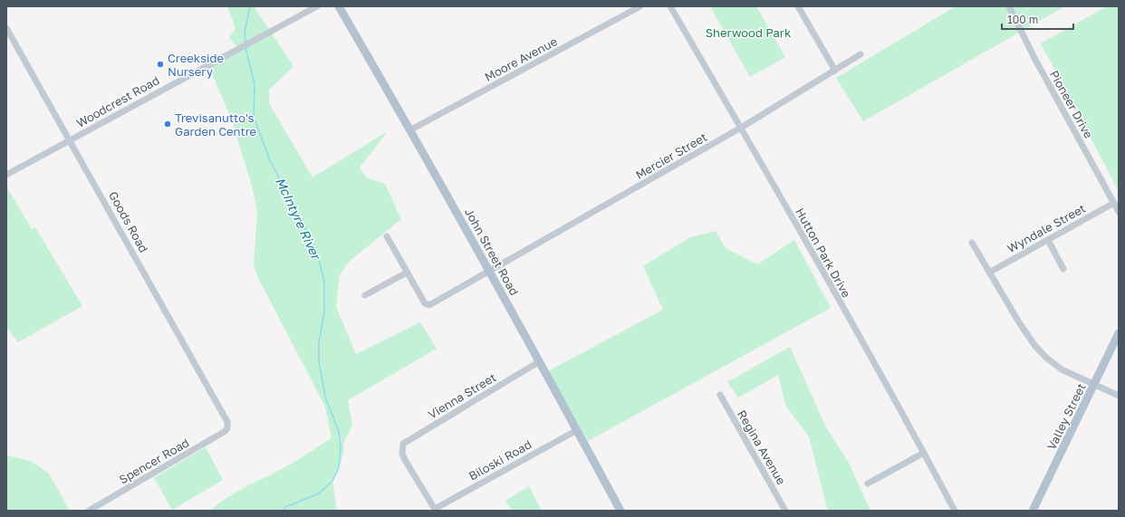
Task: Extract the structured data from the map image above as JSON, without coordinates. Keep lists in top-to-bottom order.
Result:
{
  "streets": {
    "main road": ["John Street Road", "Valley Street"],
    "street": [
      "Moore Avenue",
      "Woodcrest Road",
      "Pioneer Drive",
      "Mercier Street",
      "Goods Road",
      "Wyndale Street",
      "Hutton Park Drive",
      "Vienna Street",
      "Regina Avenue",
      "Biloski Road",
      "Spencer Road"
    ]
  },
  "crossings": [
    ["Moore Avenue", "John Street Road"],
    ["Woodcrest Road", "Goods Road"],
    ["Pioneer Drive", "Wyndale Street"],
    ["Mercier Street", "John Street Road"],
    ["Mercier Street", "Hutton Park Drive"],
    ["Goods Road", "Spencer Road"],
    ["John Street Road", "Vienna Street"],
    ["John Street Road", "Biloski Road"],
    ["Vienna Street", "Biloski Road"]
  ],
  "water": ["McIntyre River"],
  "parks": ["Sherwood Park"],
  "places": ["Creekside Nursery", "Trevisanutto's Garden Centre"],
  "scale_bar": "100 m"
}
